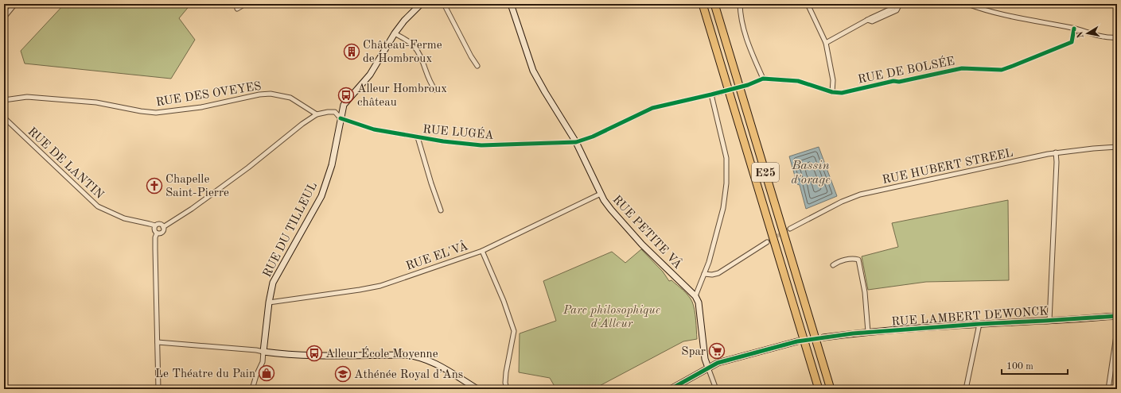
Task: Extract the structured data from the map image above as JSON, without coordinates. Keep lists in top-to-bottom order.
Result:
{
  "streets": {
    "highway": ["E25"],
    "street": [
      "RUE DE BOLSÉE",
      "RUE DES OVEYES",
      "RUE LUGÉA",
      "RUE DE LANTIN",
      "RUE HUBERT STREEL",
      "RUE DU TILLEUL",
      "RUE PETITE VÂ",
      "RUE EL'VÂ",
      "RUE LAMBERT DEWONCK"
    ]
  },
  "crossings": [
    ["RUE DES OVEYES", "RUE LUGÉA"],
    ["RUE LUGÉA", "RUE DU TILLEUL"],
    ["RUE LUGÉA", "RUE PETITE VÂ"],
    ["RUE DU TILLEUL", "RUE EL'VÂ"],
    ["RUE PETITE VÂ", "RUE EL'VÂ"]
  ],
  "water": ["Bassin d'orage"],
  "parks": ["Parc philosophique d'Alleur"],
  "places": {
    "building": ["Château-Ferme de Hombroux"],
    "bus stop": ["Alleur Hombroux château", "Alleur École Moyenne"],
    "church": ["Chapelle Saint-Pierre"],
    "supermarket": ["Spar"],
    "shop": ["Le Théatre du Pain"],
    "school or university": ["Athénée Royal d’Ans"]
  },
  "scale_bar": "100 m",
  "north": "left"
}
